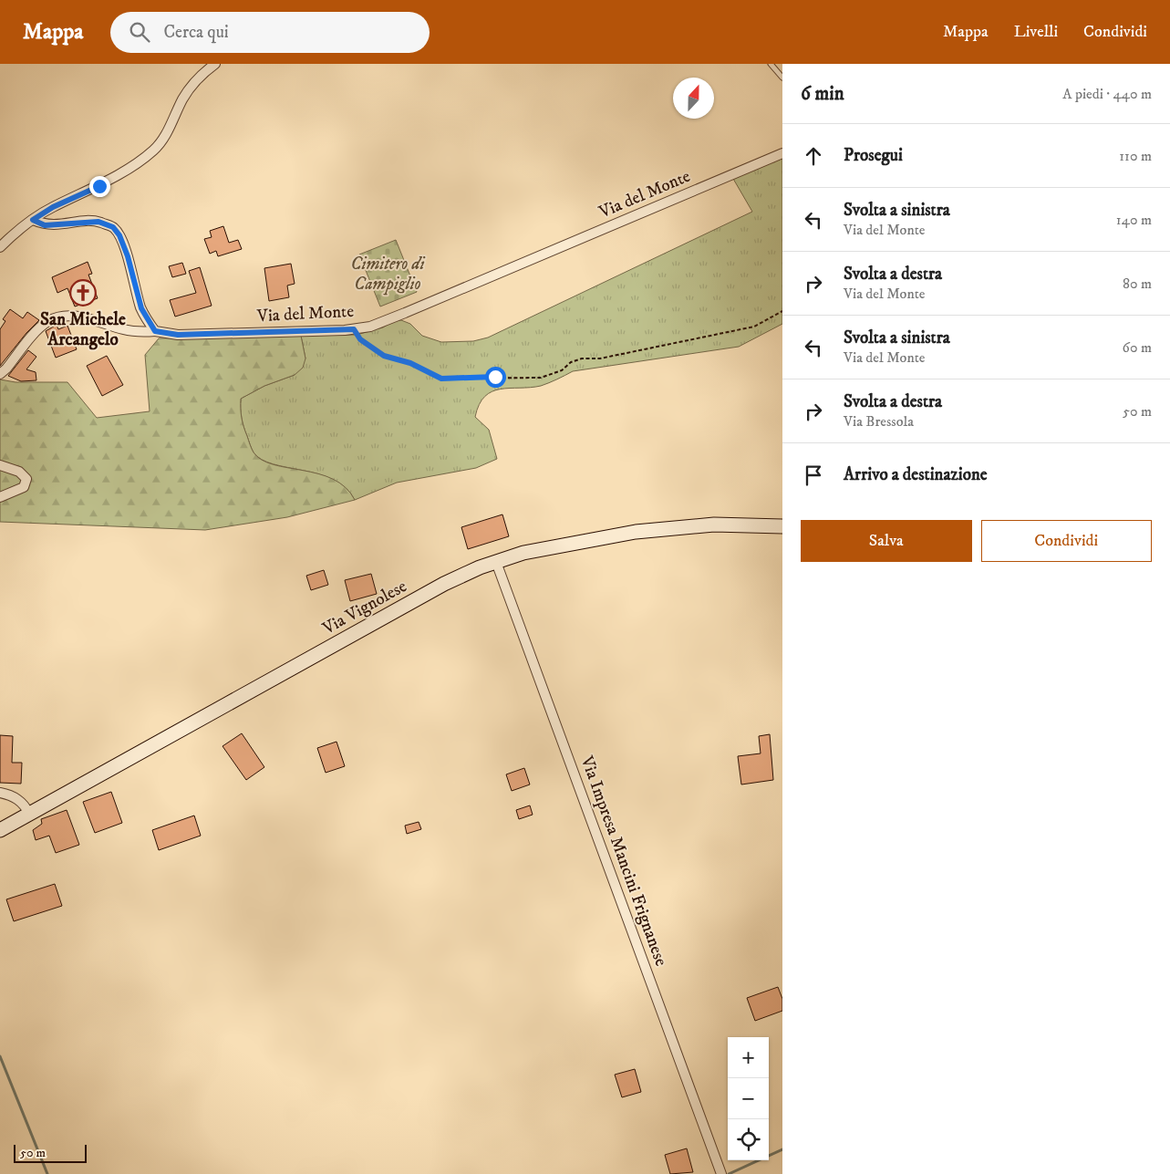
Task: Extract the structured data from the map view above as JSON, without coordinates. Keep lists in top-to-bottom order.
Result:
{
  "streets": {
    "main road": ["Via Vignolese"],
    "street": ["Via del Monte", "Via Impresa Mancini Frignanese"]
  },
  "crossings": [
    ["Via Vignolese", "Via Impresa Mancini Frignanese"]
  ],
  "parks": ["Cimitero di Campiglio"],
  "places": {
    "church": ["San Michele Arcangelo"]
  },
  "scale_bar": "50 m",
  "north": "top",
  "page": {
    "header": "Mappa",
    "search": "Cerca qui",
    "nav": ["Mappa", "Livelli", "Condividi"],
    "heading": ["6 min", "A piedi · 440 m"],
    "list": [
      ["Prosegui", "110 m"],
      ["Svolta a sinistra", "Via del Monte", "140 m"],
      ["Svolta a destra", "Via del Monte", "80 m"],
      ["Svolta a sinistra", "Via del Monte", "60 m"],
      ["Svolta a destra", "Via Bressola", "50 m"],
      "Arrivo a destinazione"
    ],
    "buttons": ["Salva", "Condividi"],
    "map_buttons": ["+", "−"],
    "scale": "50 m"
  }
}
